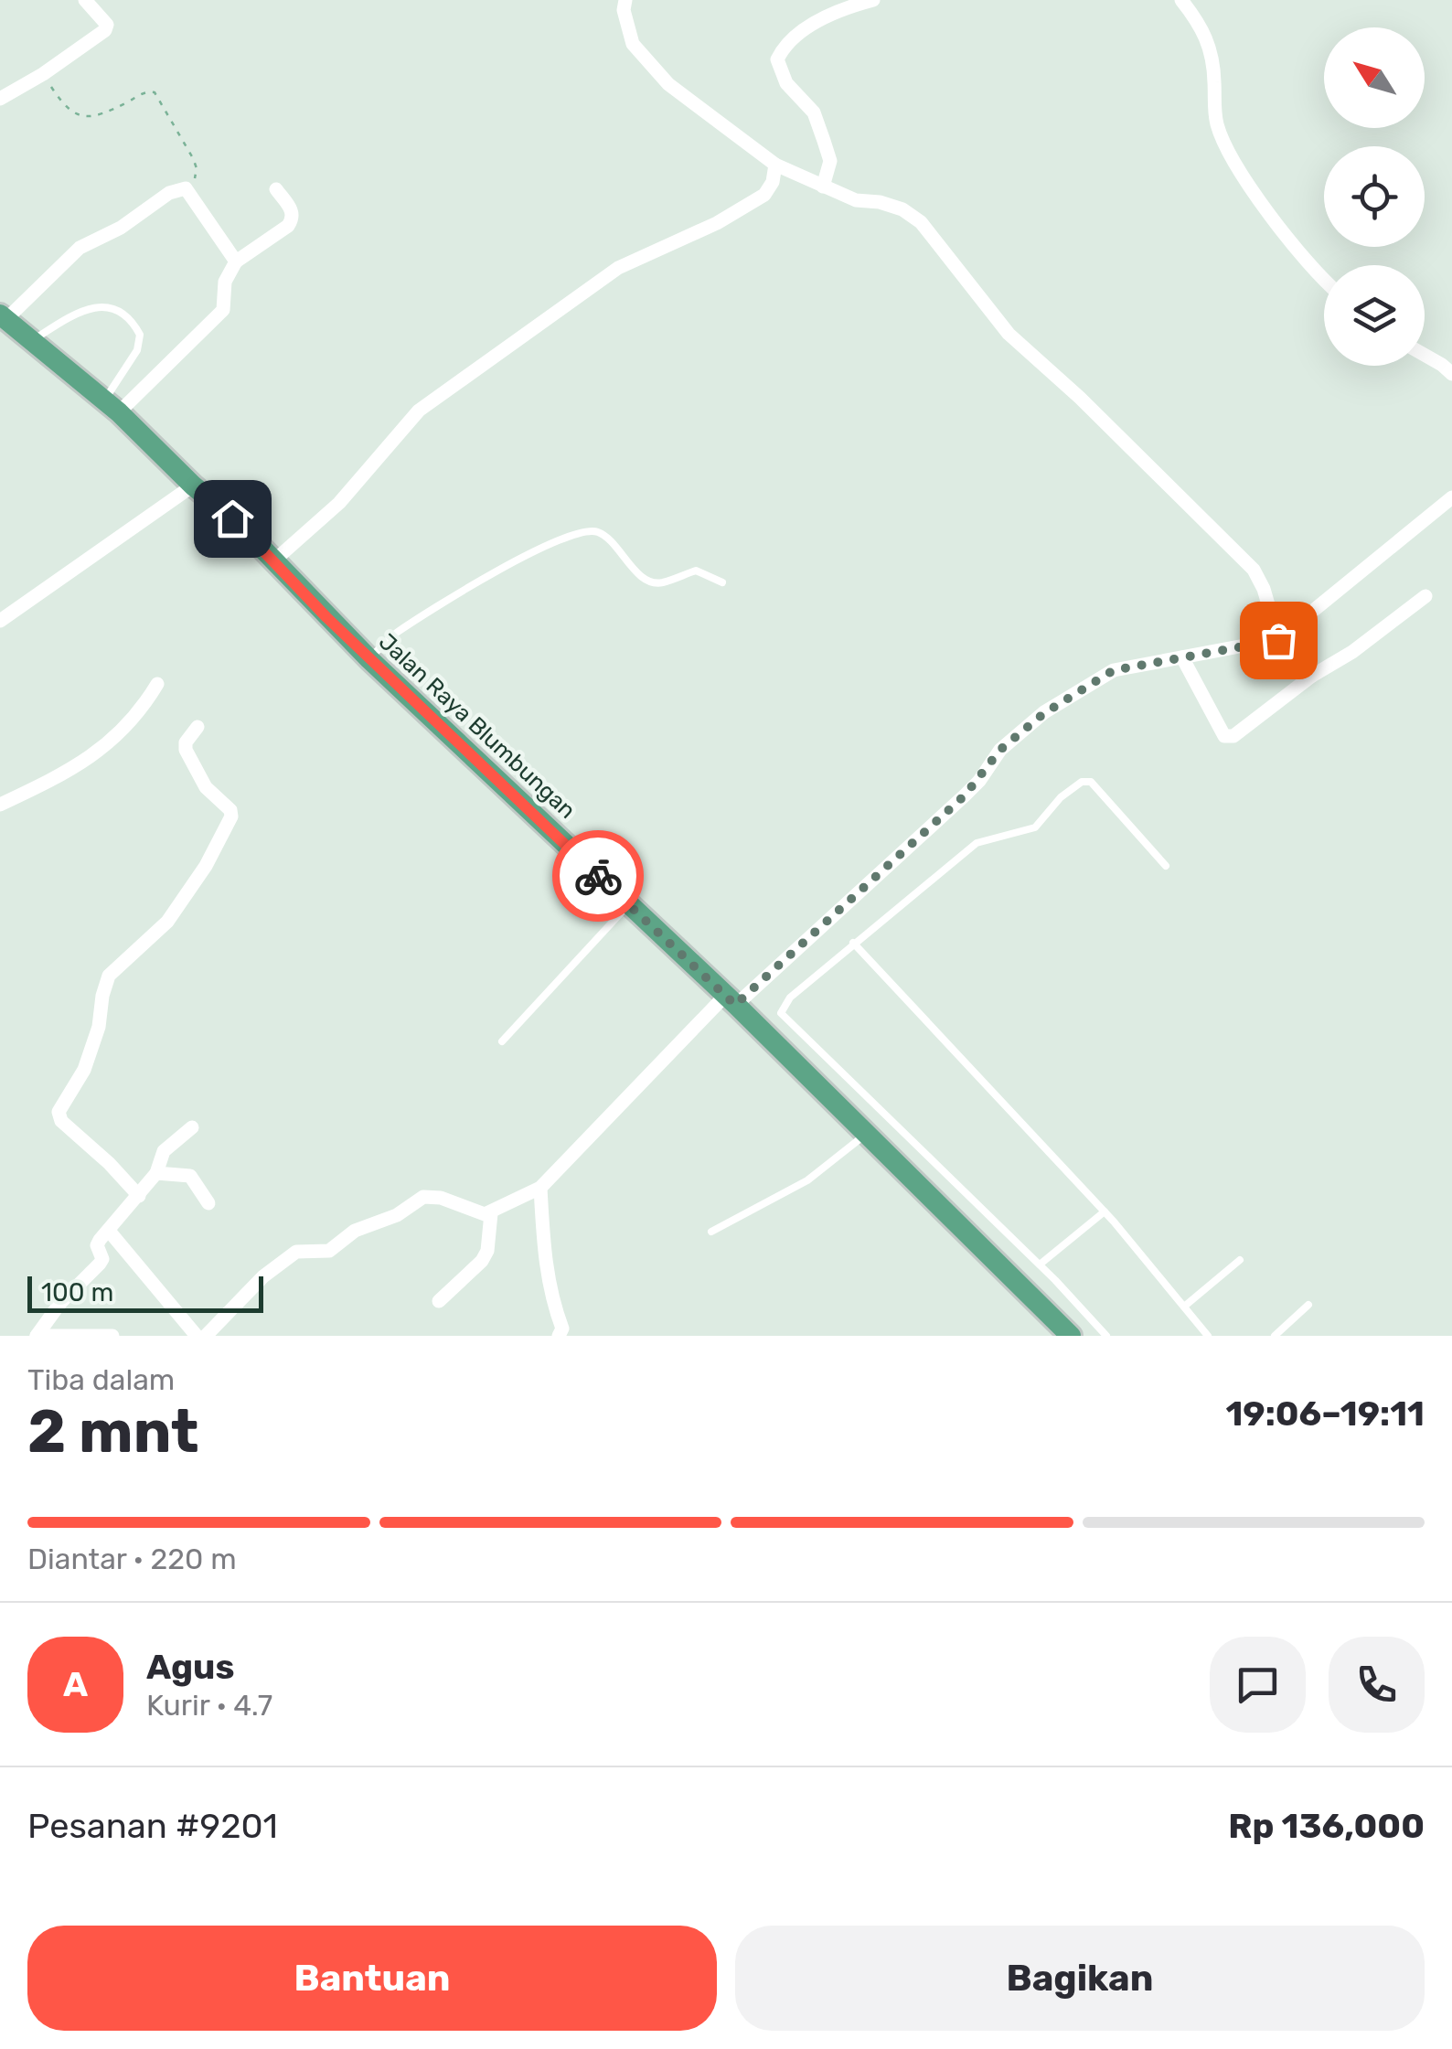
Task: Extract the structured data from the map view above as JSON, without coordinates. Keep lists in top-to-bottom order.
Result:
{
  "streets": {
    "main road": ["Jalan Raya Blumbungan"]
  },
  "scale_bar": "100 m",
  "north": "top left",
  "page": {
    "scale": "100 m",
    "heading": ["2 mnt", "Tiba dalam", "19:06–19:11"],
    "panel": [
      "Agus",
      "Kurir · 4.7",
      "Pesanan #9201",
      "Rp 136,000"
    ],
    "bar": "Diantar · 220 m",
    "round": "A",
    "buttons": ["Bantuan", "Bagikan"]
  }
}
